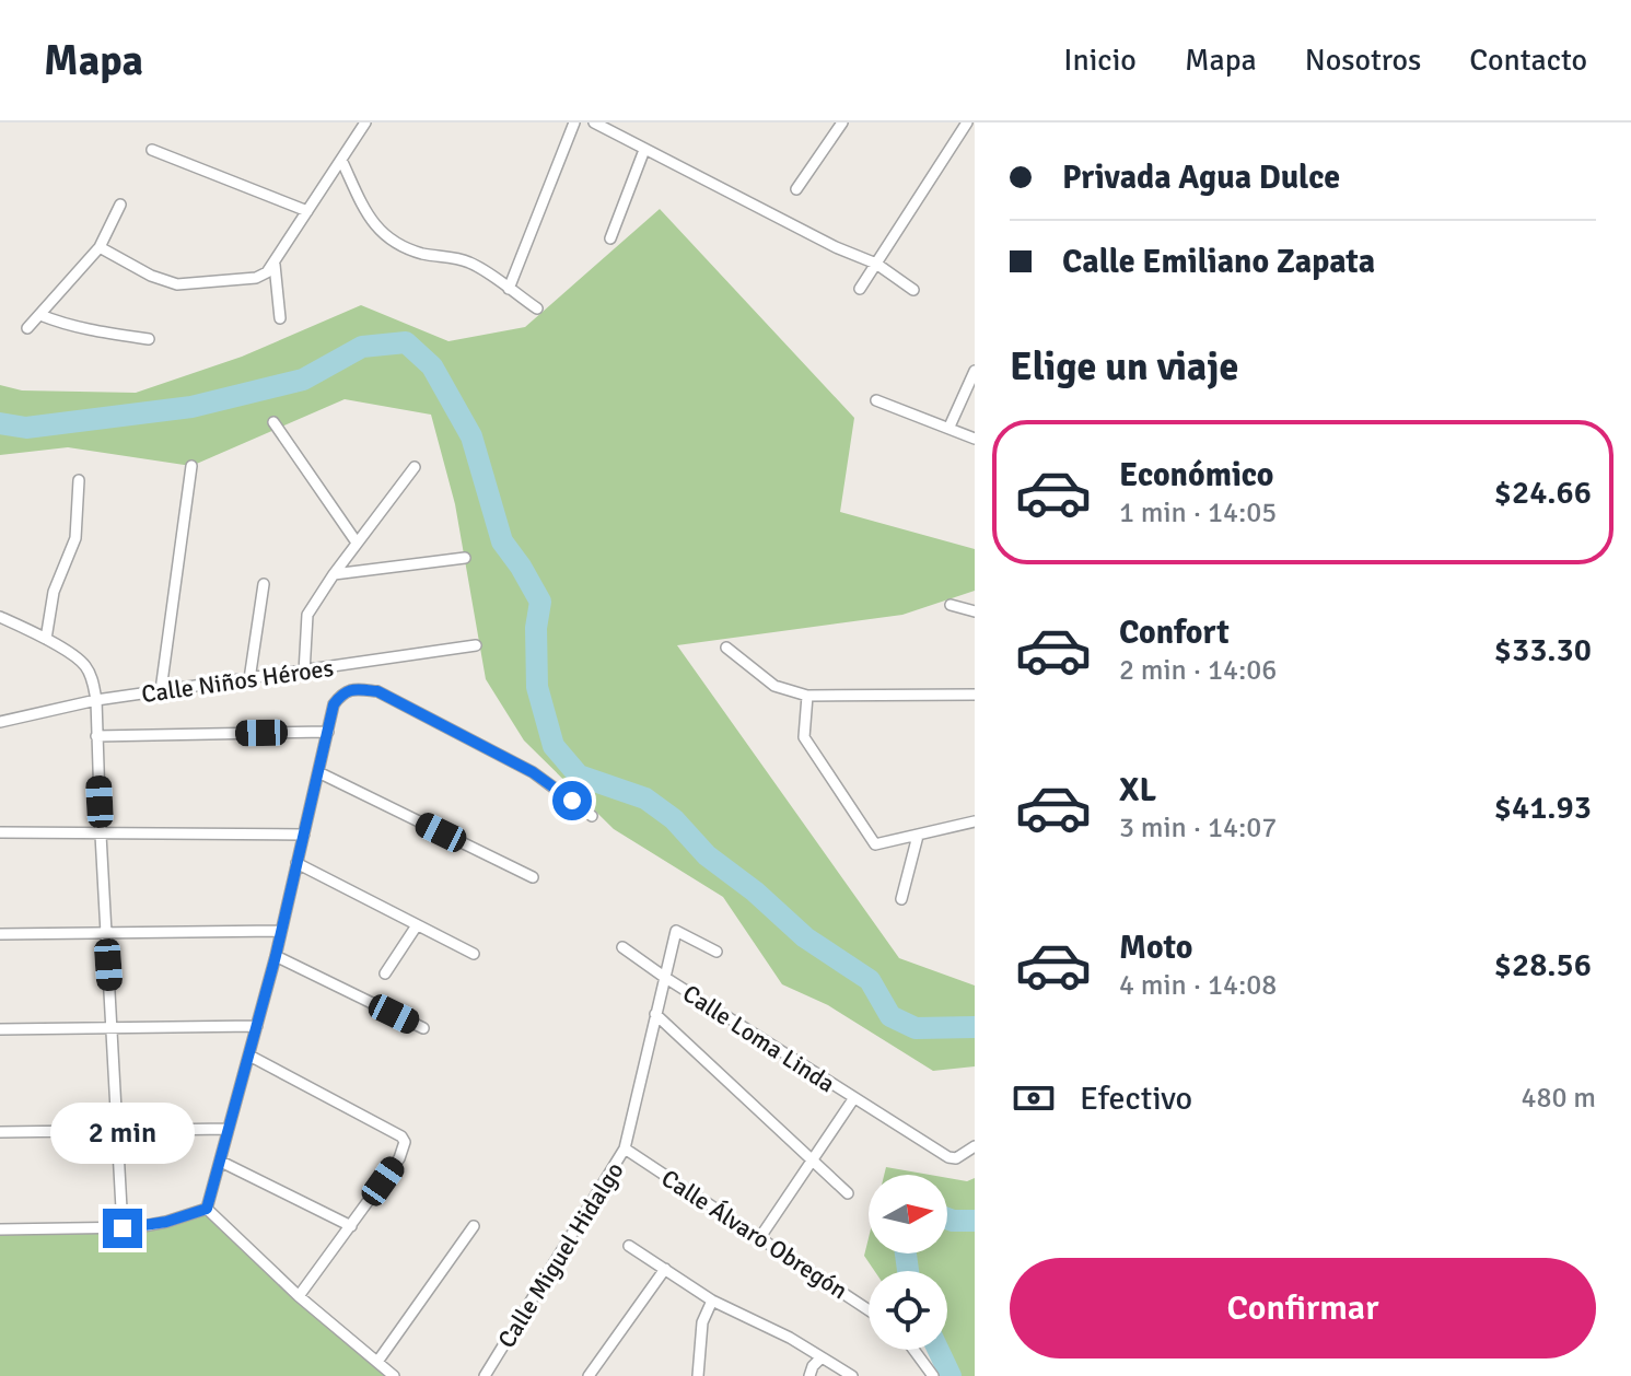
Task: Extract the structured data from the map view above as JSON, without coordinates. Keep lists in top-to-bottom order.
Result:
{
  "streets": {
    "street": [
      "Calle Niños Héroes",
      "Calle Loma Linda",
      "Calle Álvaro Obregón",
      "Calle Miguel Hidalgo"
    ]
  },
  "crossings": [
    ["Calle Loma Linda", "Calle Miguel Hidalgo"],
    ["Calle Álvaro Obregón", "Calle Miguel Hidalgo"]
  ],
  "north": "right",
  "page": {
    "header": "Mapa",
    "nav": [
      "Inicio",
      "Mapa",
      "Nosotros",
      "Contacto"
    ],
    "banner": ["Privada Agua Dulce", "Calle Emiliano Zapata"],
    "heading": "Elige un viaje",
    "list": [
      {
        "name": "Económico",
        "note": "1 min · 14:05",
        "value": "$24.66"
      },
      {
        "name": "Confort",
        "note": "2 min · 14:06",
        "value": "$33.30"
      },
      {
        "name": "XL",
        "note": "3 min · 14:07",
        "value": "$41.93"
      },
      {
        "name": "Moto",
        "note": "4 min · 14:08",
        "value": "$28.56"
      }
    ],
    "pay": ["Efectivo", "480 m"],
    "bubble": "2 min",
    "buttons": "Confirmar"
  }
}
